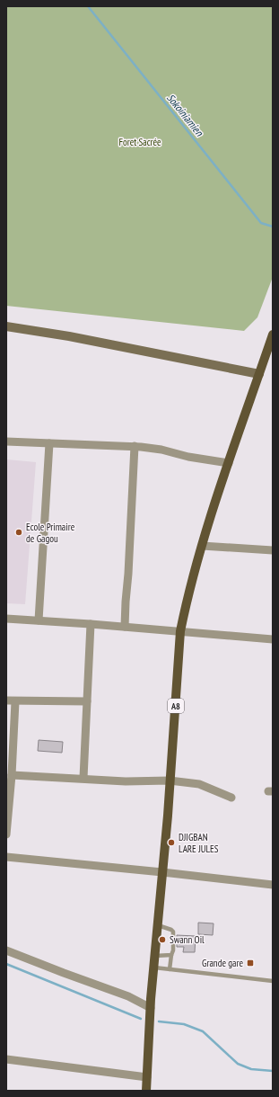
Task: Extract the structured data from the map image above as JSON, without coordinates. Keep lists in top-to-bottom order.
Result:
{
  "streets": {
    "main road": ["A8"]
  },
  "water": ["Sokoiniamien"],
  "parks": ["Foret Sacrée"],
  "places": {
    "other": ["Ecole Primaire de Gagou", "DJIGBAN LARE JULES", "Swann Oil"],
    "transit": ["Grande gare"]
  }
}
